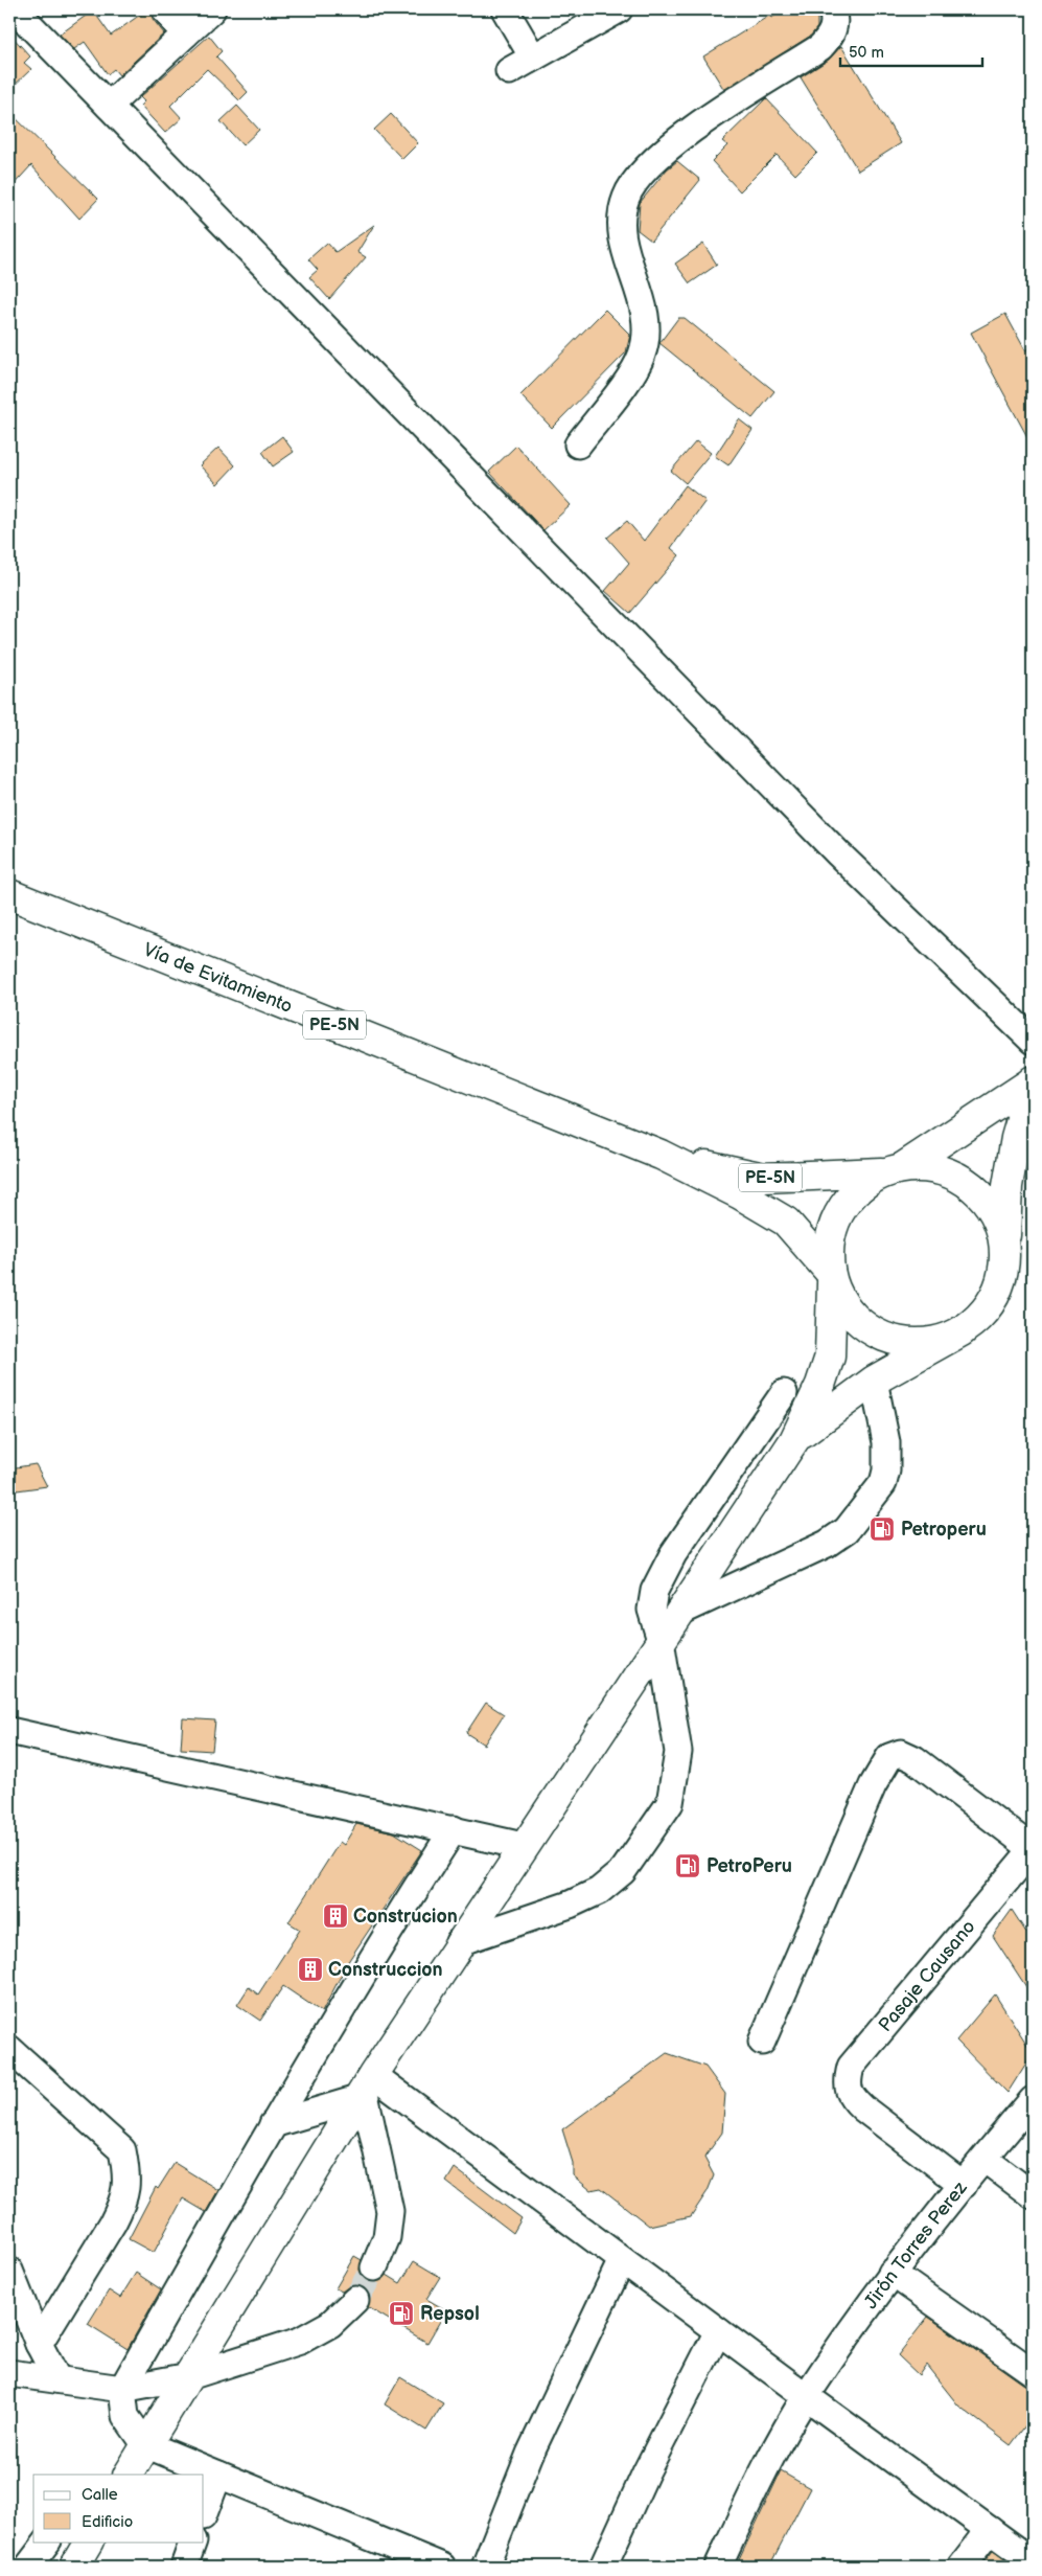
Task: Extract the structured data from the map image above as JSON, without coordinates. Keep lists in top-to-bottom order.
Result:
{
  "streets": {
    "main road": ["Vía de Evitamiento", "PE-5N"],
    "street": ["Pasaje Causano", "Jirón Torres Perez"]
  },
  "crossings": [
    ["Pasaje Causano", "Jirón Torres Perez"]
  ],
  "places": {
    "fuel station": ["Petroperu", "PetroPeru", "Repsol"],
    "building": ["Construcion", "Construccion"]
  },
  "legend": ["Calle", "Edificio"],
  "scale_bar": "50 m"
}
